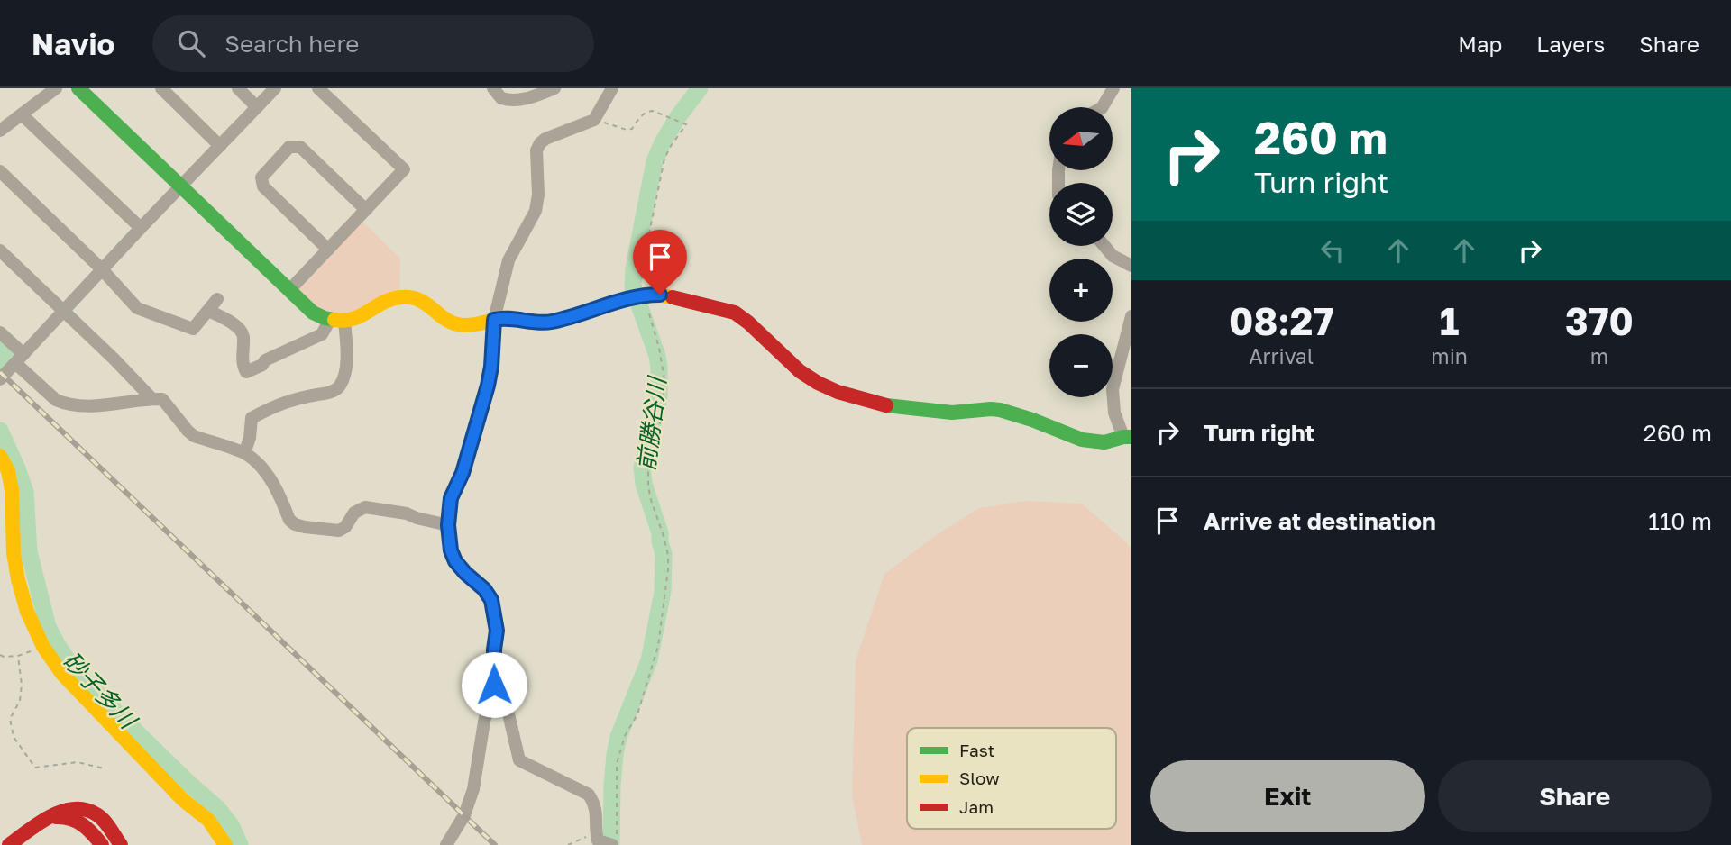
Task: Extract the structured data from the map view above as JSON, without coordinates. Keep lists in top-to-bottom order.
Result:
{
  "water": ["前勝谷川", "砂子多川"],
  "legend": ["Fast", "Slow", "Jam"],
  "north": "left",
  "page": {
    "header": "Navio",
    "search": "Search here",
    "nav": ["Map", "Layers", "Share"],
    "turn": ["260 m", "Turn right"],
    "map_buttons": ["+", "−"],
    "eta": [
      "08:27",
      "Arrival",
      "1",
      "min",
      "370",
      "m"
    ],
    "list": [
      {
        "name": "Turn right",
        "value": "260 m"
      },
      {
        "name": "Arrive at destination",
        "value": "110 m"
      }
    ],
    "buttons": ["Exit", "Share"]
  }
}
